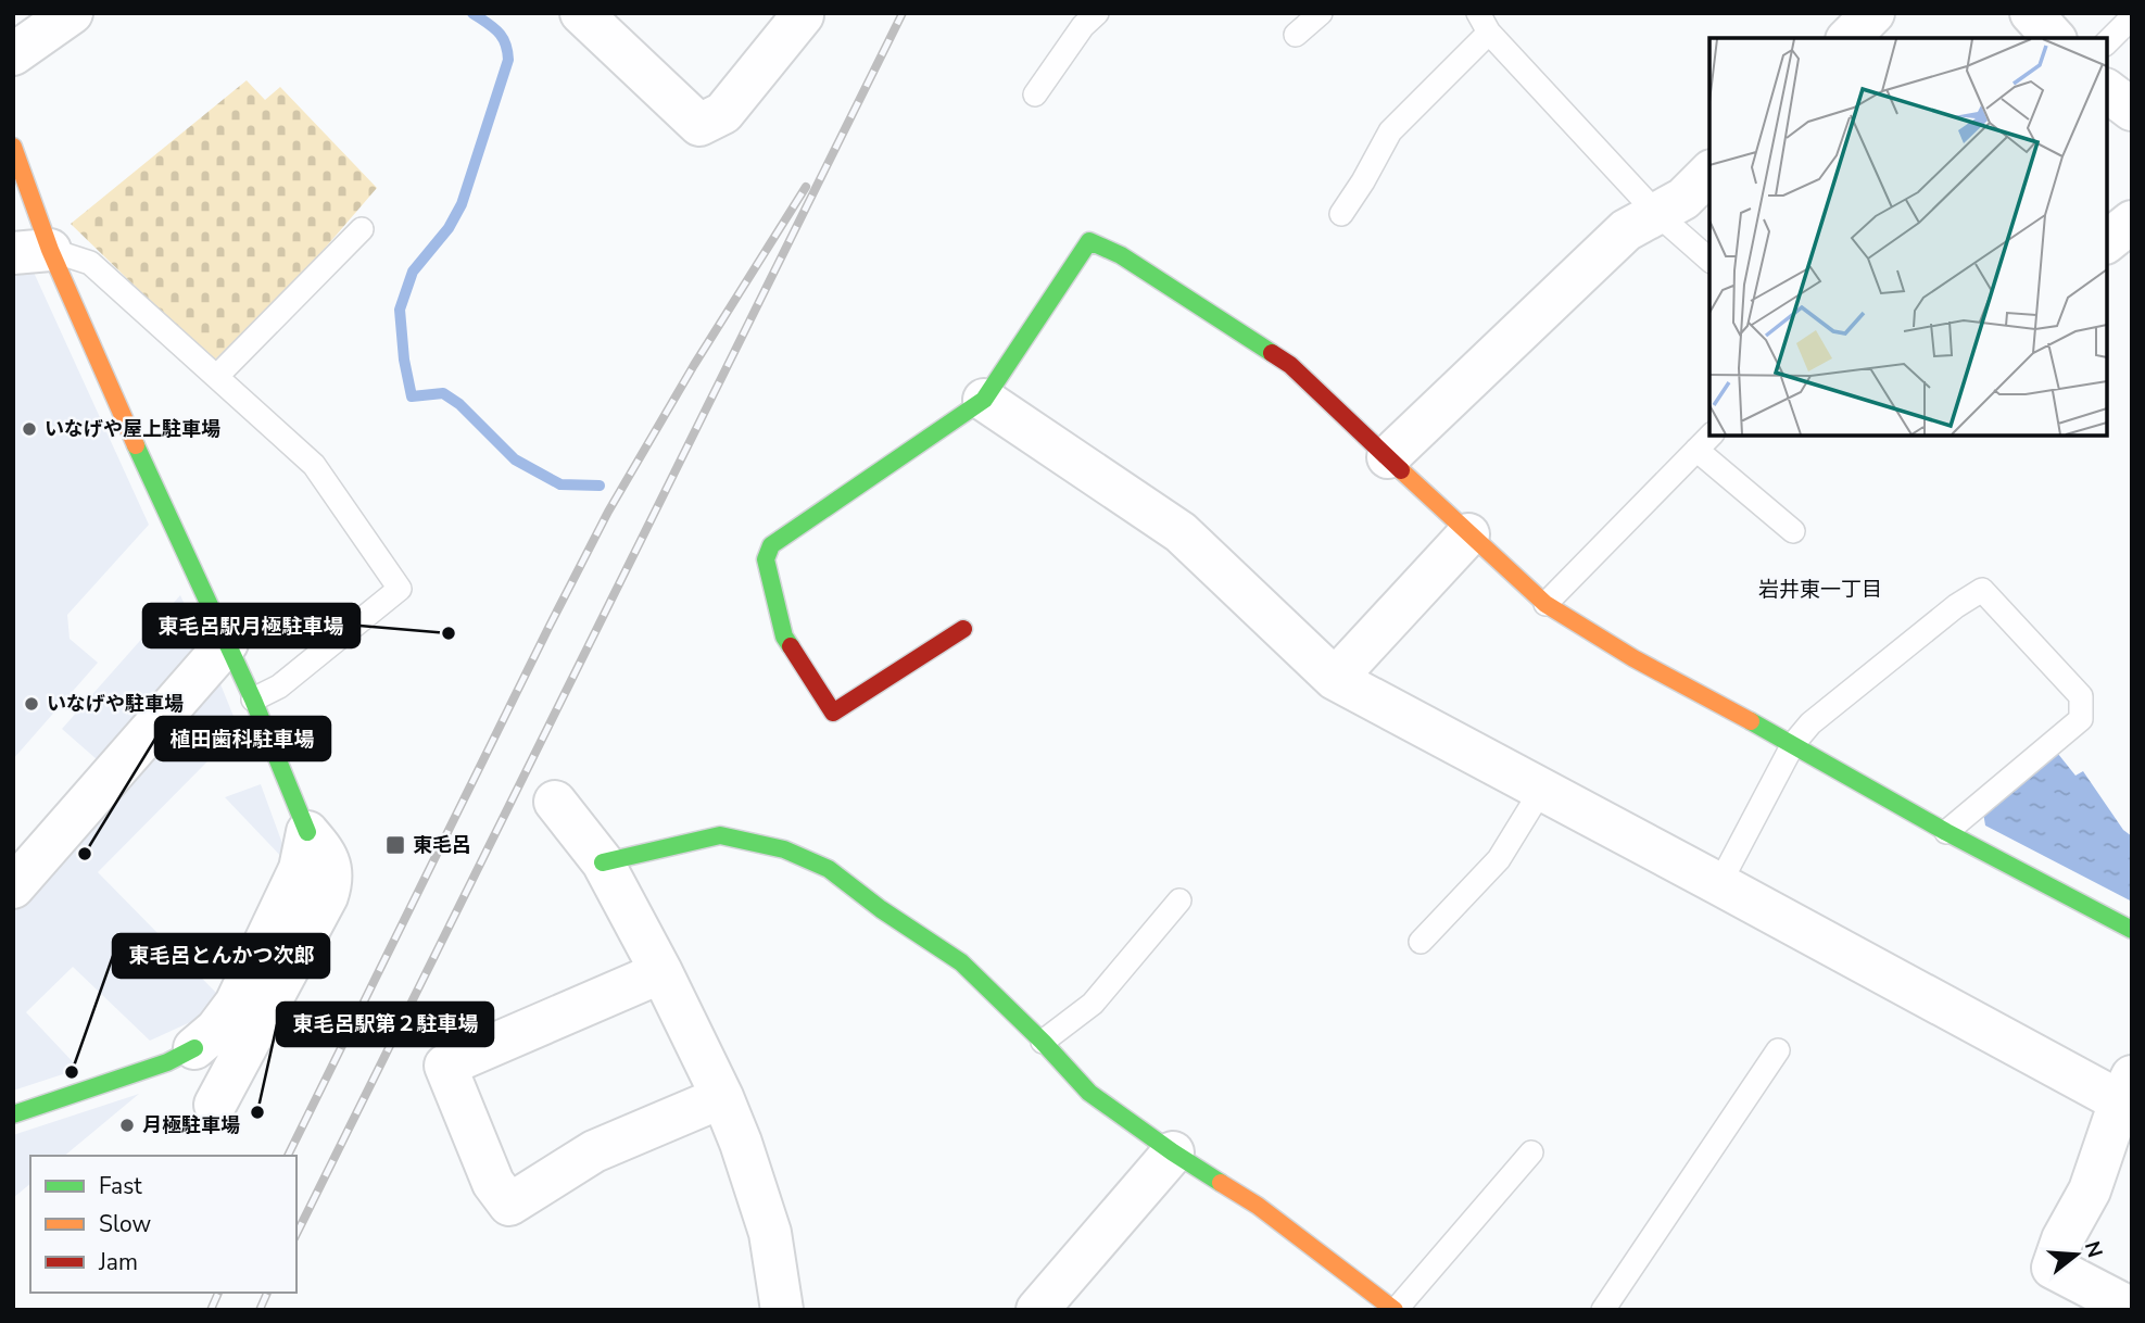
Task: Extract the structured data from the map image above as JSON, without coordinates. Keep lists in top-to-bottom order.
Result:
{
  "districts": ["岩井東一丁目"],
  "places": {
    "other": [
      "いなげや屋上駐車場",
      "東毛呂駅月極駐車場",
      "いなげや駐車場",
      "植田歯科駐車場",
      "東毛呂とんかつ次郎",
      "東毛呂駅第２駐車場",
      "月極駐車場"
    ],
    "transit": ["東毛呂"]
  },
  "legend": ["Fast", "Slow", "Jam"],
  "north": "right"
}
